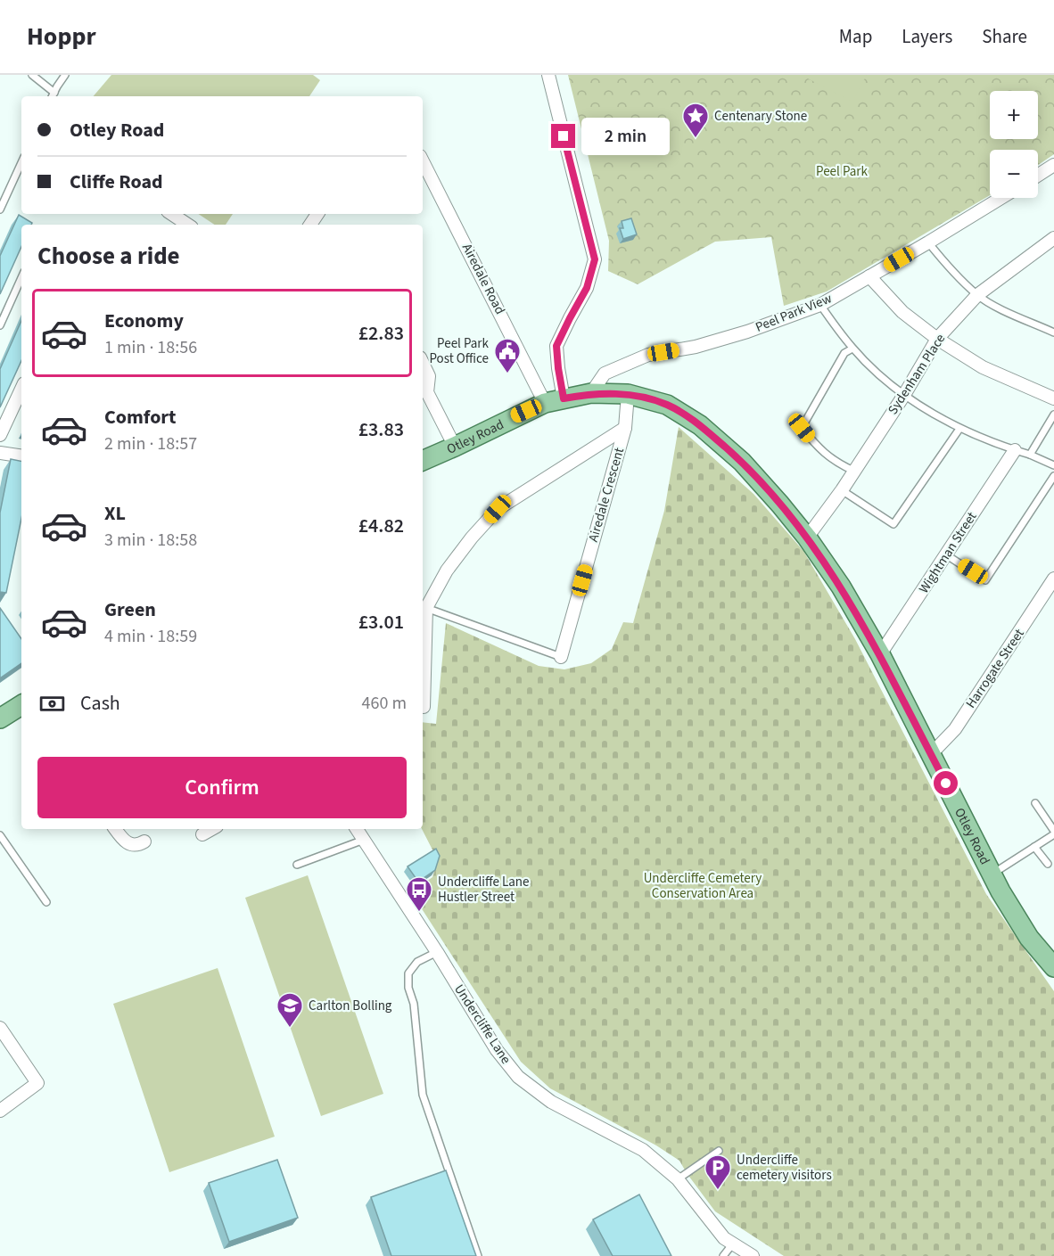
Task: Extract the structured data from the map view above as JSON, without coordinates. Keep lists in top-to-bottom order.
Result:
{
  "streets": {
    "main road": ["Otley Road"],
    "street": [
      "Airedale Road",
      "Peel Park View",
      "Sydenham Place",
      "Airedale Crescent",
      "Wightman Street",
      "Harrogate Street",
      "Undercliffe Lane"
    ]
  },
  "crossings": [
    ["Airedale Road", "Otley Road"],
    ["Peel Park View", "Otley Road"],
    ["Sydenham Place", "Otley Road"],
    ["Otley Road", "Airedale Crescent"],
    ["Otley Road", "Wightman Street"],
    ["Otley Road", "Harrogate Street"]
  ],
  "parks": ["Peel Park", "Undercliffe Cemetery Conservation Area"],
  "places": {
    "place": ["Centenary Stone"],
    "public building": ["Peel Park Post Office"],
    "bus stop": ["Undercliffe Lane Hustler Street"],
    "school or university": ["Carlton Bolling"],
    "parking": ["Undercliffe cemetery visitors"]
  },
  "page": {
    "header": "Hoppr",
    "nav": ["Map", "Layers", "Share"],
    "map_buttons": ["+", "−"],
    "banner": ["Otley Road", "Cliffe Road"],
    "bubble": "2 min",
    "heading": "Choose a ride",
    "list": [
      {
        "name": "Economy",
        "note": "1 min · 18:56",
        "value": "£2.83"
      },
      {
        "name": "Comfort",
        "note": "2 min · 18:57",
        "value": "£3.83"
      },
      {
        "name": "XL",
        "note": "3 min · 18:58",
        "value": "£4.82"
      },
      {
        "name": "Green",
        "note": "4 min · 18:59",
        "value": "£3.01"
      }
    ],
    "pay": ["Cash", "460 m"],
    "buttons": "Confirm"
  }
}
